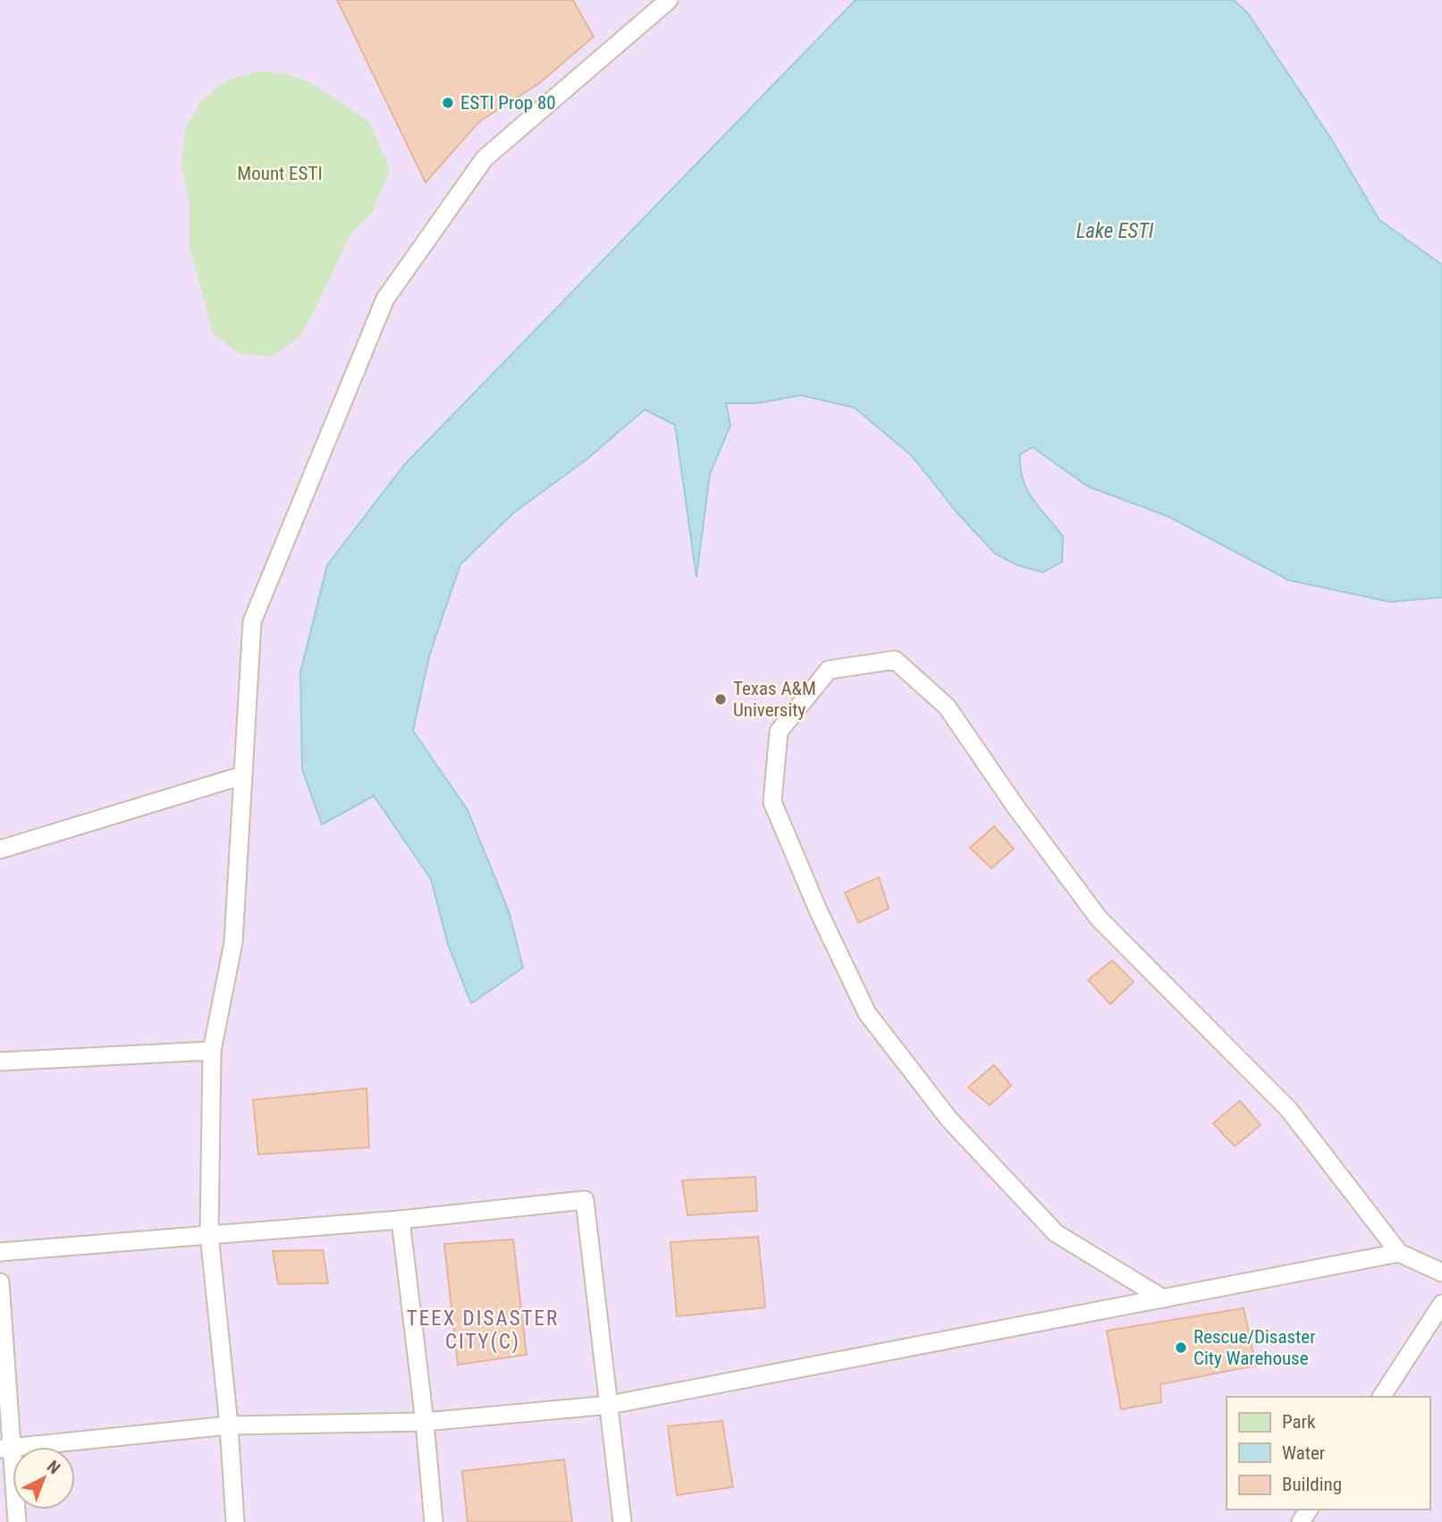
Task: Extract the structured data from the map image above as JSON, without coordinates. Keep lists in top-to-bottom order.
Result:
{
  "districts": ["TEEX DISASTER CITY(C)"],
  "water": ["Lake ESTI"],
  "parks": ["Mount ESTI"],
  "places": ["ESTI Prop 80", "Texas A&M University", "Rescue/Disaster City Warehouse"],
  "legend": ["Park", "Water", "Building"],
  "north": "top right"
}
